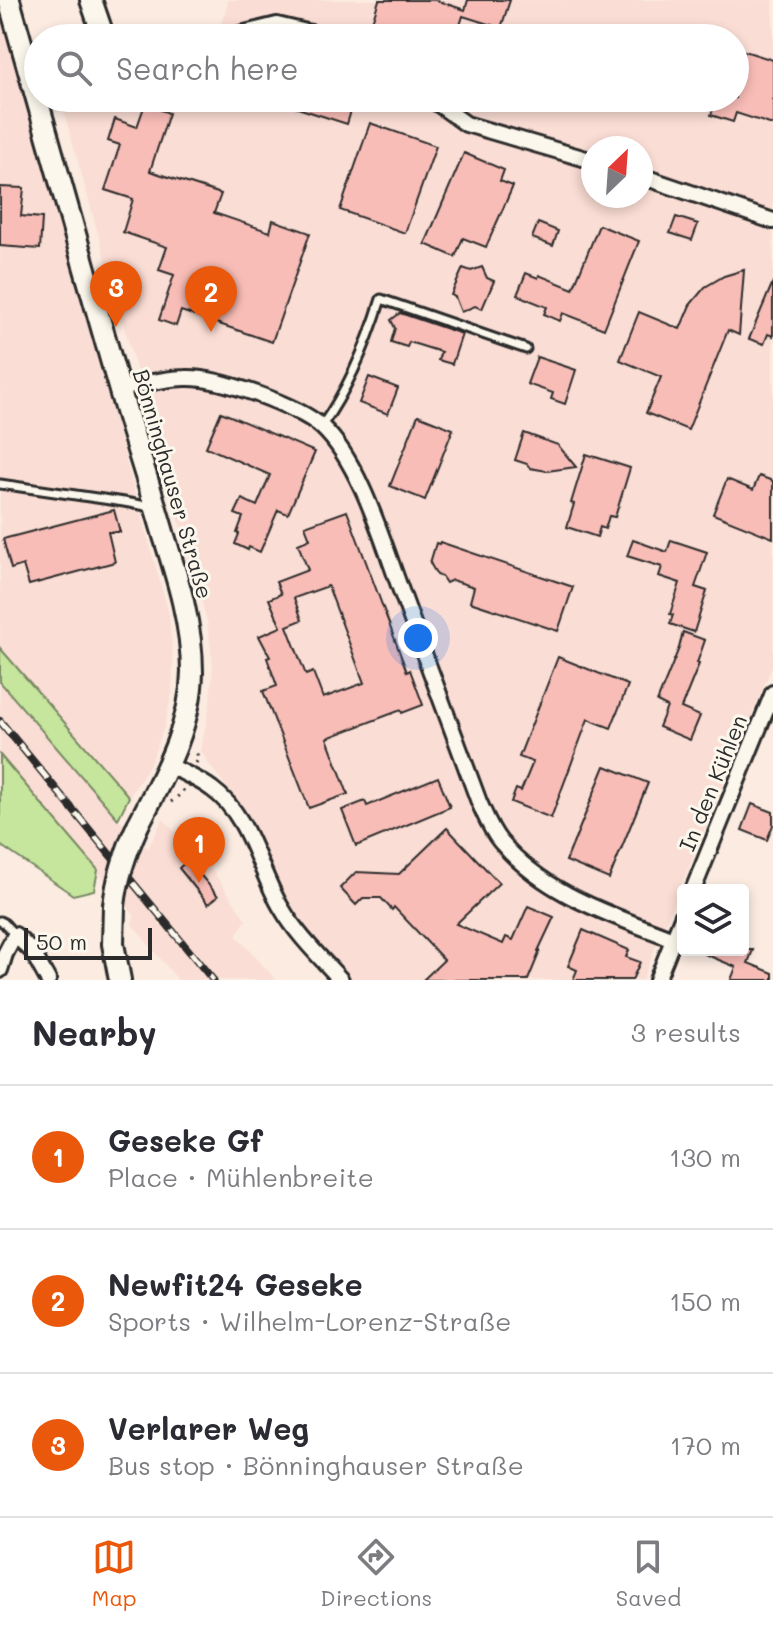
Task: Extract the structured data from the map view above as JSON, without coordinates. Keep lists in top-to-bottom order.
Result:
{
  "streets": {
    "main road": ["Bönninghauser Straße"],
    "street": ["In den Kühlen"]
  },
  "scale_bar": "50 m",
  "north": "top right",
  "page": {
    "search": "Search here",
    "pins": ["3", "2", "1"],
    "scale": "50 m",
    "heading": ["Nearby", "3 results"],
    "list": [
      {
        "mark": "1",
        "name": "Geseke Gf",
        "note": "Place · Mühlenbreite",
        "value": "130 m"
      },
      {
        "mark": "2",
        "name": "Newfit24 Geseke",
        "note": "Sports · Wilhelm-Lorenz-Straße",
        "value": "150 m"
      },
      {
        "mark": "3",
        "name": "Verlarer Weg",
        "note": "Bus stop · Bönninghauser Straße",
        "value": "170 m"
      }
    ],
    "nav": ["Map", "Directions", "Saved"]
  }
}
